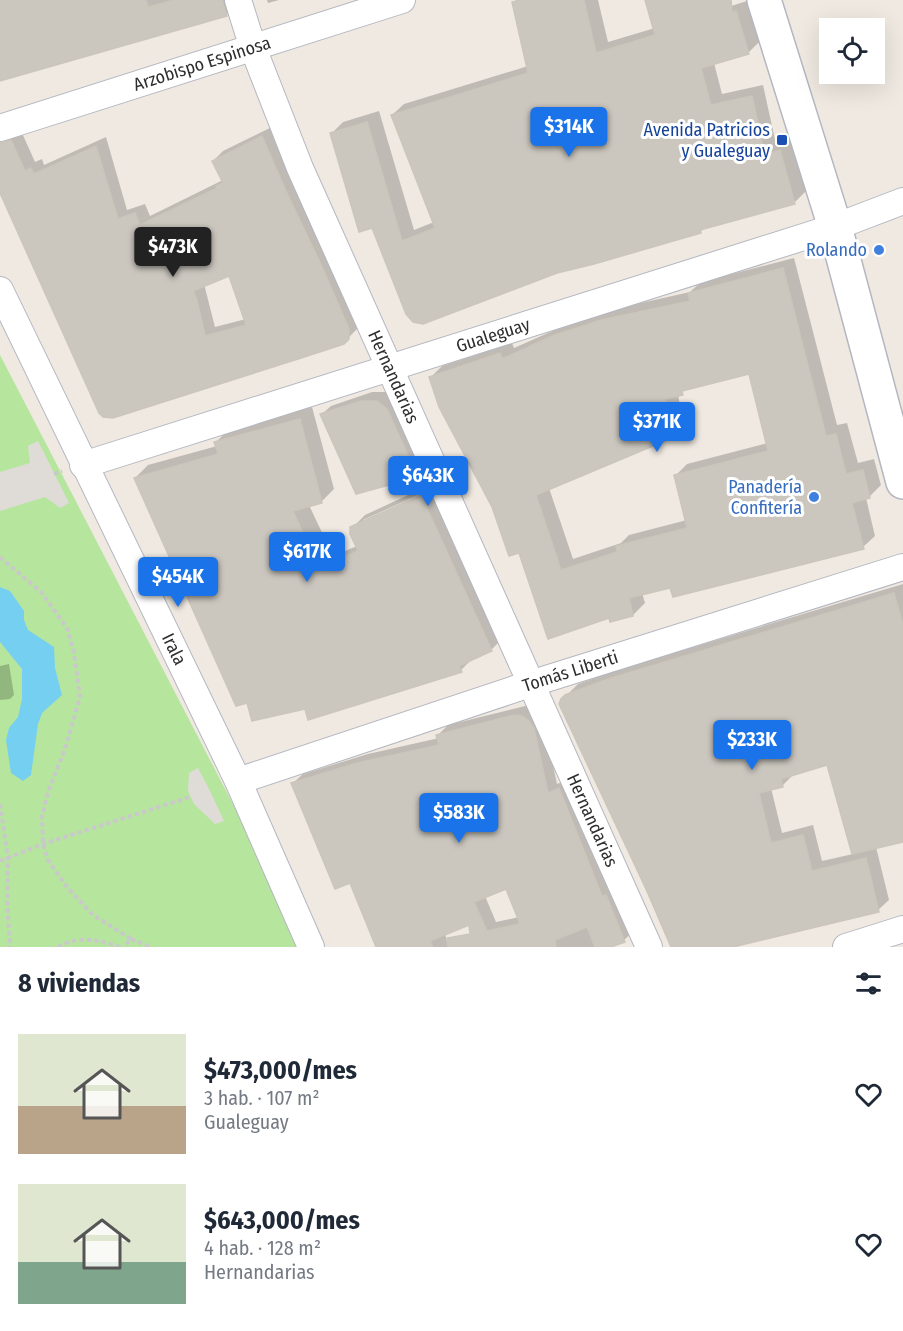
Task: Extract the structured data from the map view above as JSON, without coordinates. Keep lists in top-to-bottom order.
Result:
{
  "streets": {
    "street": [
      "Arzobispo Espinosa",
      "Gualeguay",
      "Hernandarias",
      "Irala",
      "Tomás Liberti"
    ]
  },
  "crossings": [
    ["Arzobispo Espinosa", "Hernandarias"],
    ["Gualeguay", "Hernandarias"],
    ["Gualeguay", "Irala"],
    ["Hernandarias", "Tomás Liberti"],
    ["Irala", "Tomás Liberti"]
  ],
  "places": {
    "transit": ["Avenida Patricios y Gualeguay"],
    "other": ["Rolando", "Panadería Confitería"]
  },
  "page": {
    "price": [
      "$314K",
      "$473K",
      "$371K",
      "$643K",
      "$617K",
      "$454K",
      "$233K",
      "$583K"
    ],
    "heading": "8 viviendas",
    "list": [
      {
        "name": "$473,000/mes",
        "note": "3 hab. · 107 m² · Gualeguay"
      },
      {
        "name": "$643,000/mes",
        "note": "4 hab. · 128 m² · Hernandarias"
      }
    ]
  }
}
